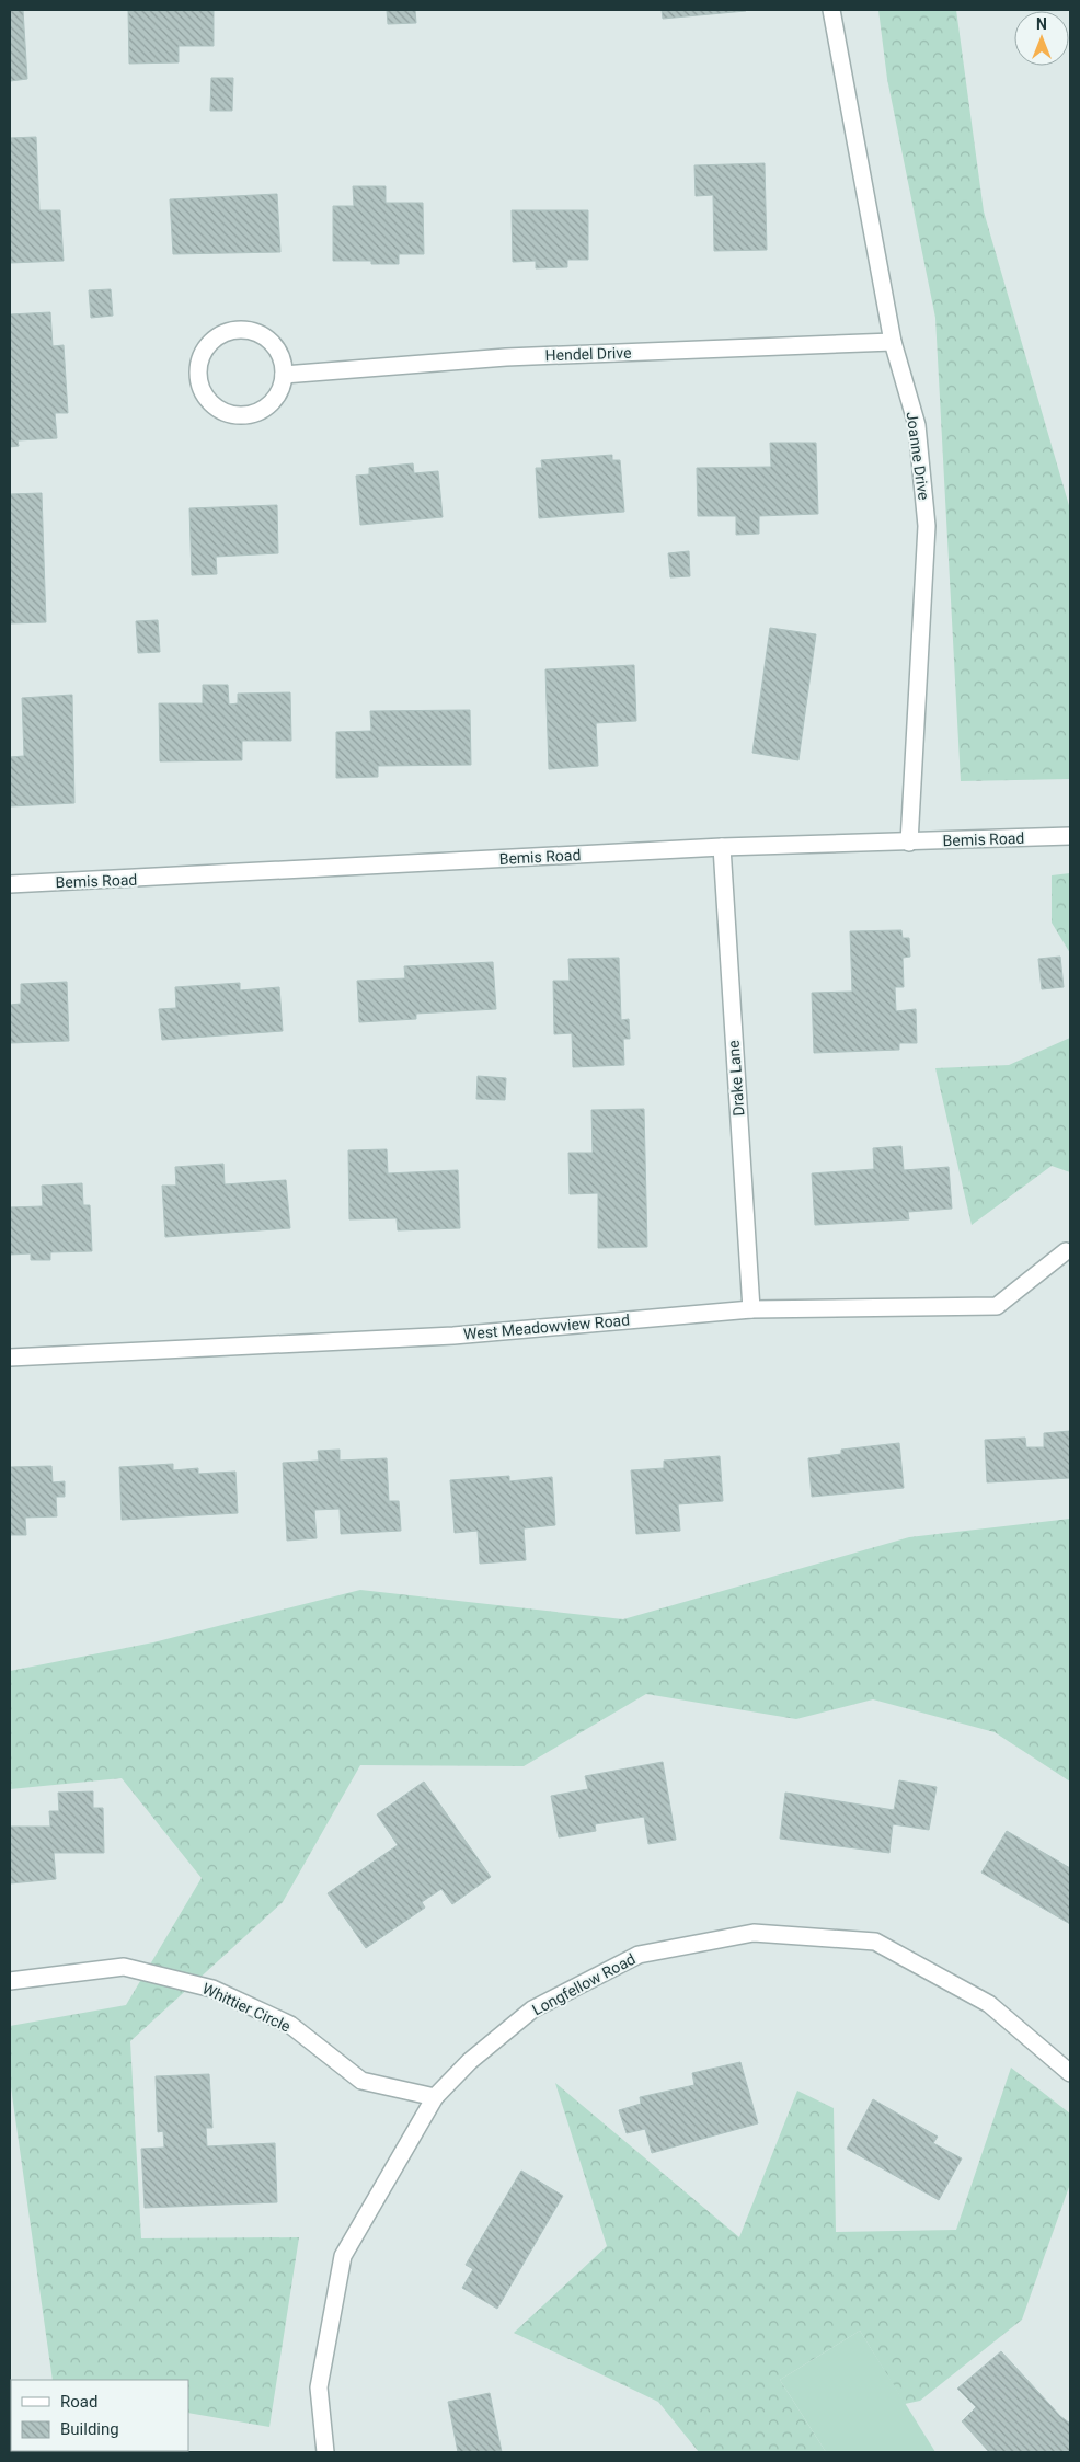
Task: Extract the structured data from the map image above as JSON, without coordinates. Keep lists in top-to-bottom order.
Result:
{
  "streets": {
    "street": [
      "Hendel Drive",
      "Joanne Drive",
      "Bemis Road",
      "Drake Lane",
      "West Meadowview Road",
      "Longfellow Road",
      "Whittier Circle"
    ]
  },
  "crossings": [
    ["Hendel Drive", "Joanne Drive"],
    ["Joanne Drive", "Bemis Road"],
    ["Bemis Road", "Drake Lane"],
    ["Drake Lane", "West Meadowview Road"],
    ["Longfellow Road", "Whittier Circle"]
  ],
  "legend": ["Road", "Building"],
  "north": "top"
}
